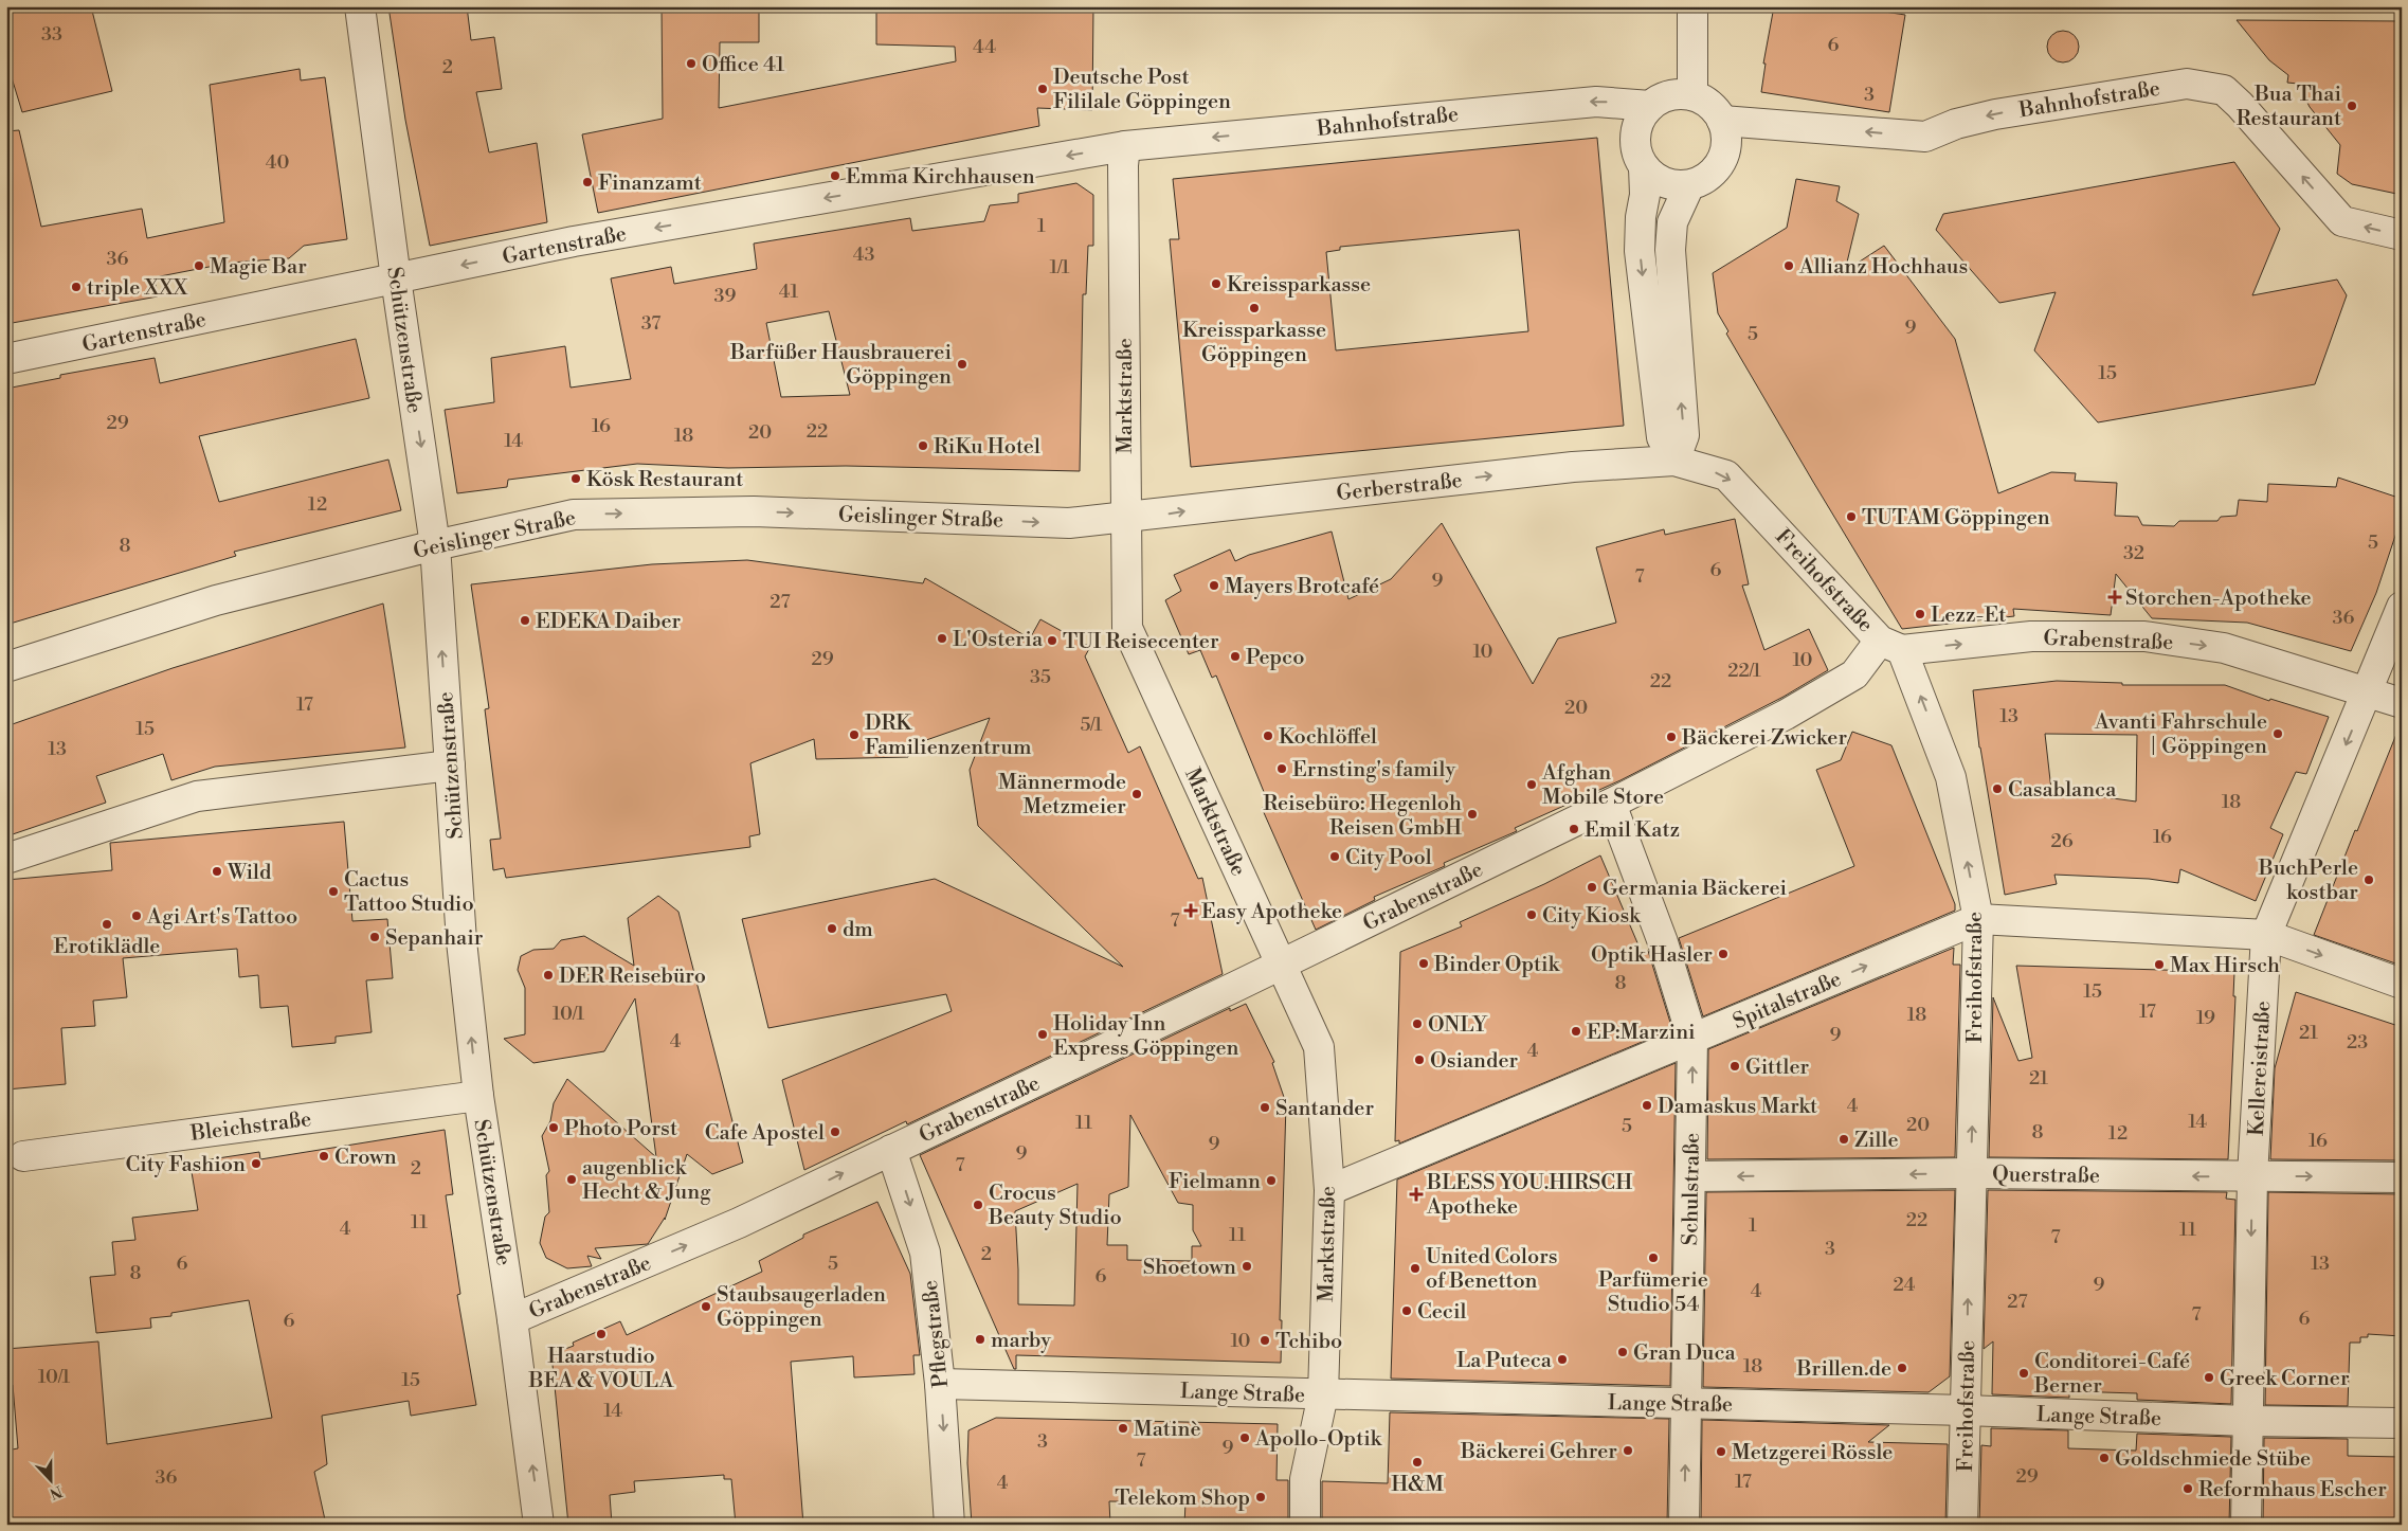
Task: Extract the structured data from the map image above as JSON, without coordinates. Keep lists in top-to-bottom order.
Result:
{
  "streets": {
    "street": [
      "Bahnhofstraße",
      "Gartenstraße",
      "Schützenstraße",
      "Marktstraße",
      "Gerberstraße",
      "Geislinger Straße",
      "Freihofstraße",
      "Grabenstraße",
      "Spitalstraße",
      "Kellereistraße",
      "Bleichstraße",
      "Querstraße",
      "Schulstraße",
      "Pflegstraße",
      "Lange Straße"
    ]
  },
  "crossings": [
    ["Bahnhofstraße", "Gartenstraße"],
    ["Bahnhofstraße", "Marktstraße"],
    ["Gartenstraße", "Schützenstraße"],
    ["Gartenstraße", "Marktstraße"],
    ["Schützenstraße", "Geislinger Straße"],
    ["Schützenstraße", "Grabenstraße"],
    ["Schützenstraße", "Bleichstraße"],
    ["Marktstraße", "Gerberstraße"],
    ["Marktstraße", "Geislinger Straße"],
    ["Marktstraße", "Grabenstraße"],
    ["Marktstraße", "Spitalstraße"],
    ["Marktstraße", "Lange Straße"],
    ["Gerberstraße", "Geislinger Straße"],
    ["Gerberstraße", "Freihofstraße"],
    ["Freihofstraße", "Grabenstraße"],
    ["Freihofstraße", "Spitalstraße"],
    ["Freihofstraße", "Querstraße"],
    ["Freihofstraße", "Lange Straße"],
    ["Grabenstraße", "Kellereistraße"],
    ["Grabenstraße", "Schulstraße"],
    ["Grabenstraße", "Pflegstraße"],
    ["Spitalstraße", "Kellereistraße"],
    ["Spitalstraße", "Schulstraße"],
    ["Kellereistraße", "Querstraße"],
    ["Kellereistraße", "Lange Straße"],
    ["Querstraße", "Schulstraße"],
    ["Schulstraße", "Lange Straße"],
    ["Pflegstraße", "Lange Straße"]
  ],
  "one_way": [
    "Bahnhofstraße",
    "Gartenstraße",
    "Gerberstraße",
    "Geislinger Straße",
    "Grabenstraße",
    "Spitalstraße",
    "Kellereistraße",
    "Schulstraße",
    "Pflegstraße"
  ],
  "places": {
    "other": [
      "Office 41",
      "Deutsche Post Fililale Göppingen",
      "Bua Thai Restaurant",
      "Emma Kirchhausen",
      "Finanzamt",
      "Magie Bar",
      "Allianz Hochhaus",
      "Kreissparkasse",
      "triple XXX",
      "Kreissparkasse Göppingen",
      "Barfüßer Hausbrauerei Göppingen",
      "RiKu Hotel",
      "Kösk Restaurant",
      "TUTAM Göppingen",
      "Mayers Brotcafé",
      "Lezz-Et",
      "EDEKA Daiber",
      "L'Osteria",
      "TUI Reisecenter",
      "Pepco",
      "Avanti Fahrschule | Göppingen",
      "DRK Familienzentrum",
      "Kochlöffel",
      "Bäckerei Zwicker",
      "Ernsting's family",
      "Afghan Mobile Store",
      "Casablanca",
      "Männermode Metzmeier",
      "Reisebüro: Hegenloh Reisen GmbH",
      "Emil Katz",
      "City Pool",
      "Wild",
      "BuchPerle kostbar",
      "Germania Bäckerei",
      "Cactus Tattoo Studio",
      "City Kiosk",
      "Agi Art's Tattoo",
      "Erotiklädle",
      "dm",
      "Sepanhair",
      "Optik Hasler",
      "Binder Optik",
      "Max Hirsch",
      "DER Reisebüro",
      "ONLY",
      "EP:Marzini",
      "Holiday Inn Express Göppingen",
      "Osiander",
      "Gittler",
      "Damaskus Markt",
      "Santander",
      "Photo Porst",
      "Cafe Apostel",
      "Zille",
      "Crown",
      "City Fashion",
      "augenblick Hecht & Jung",
      "Fielmann",
      "Crocus Beauty Studio",
      "Parfümerie Studio 54",
      "Shoetown",
      "United Colors of Benetton",
      "Staubsaugerladen Göppingen",
      "Cecil",
      "Haarstudio BEA & VOULA",
      "marby",
      "Tchibo",
      "Gran Duca",
      "La Puteca",
      "Brillen.de",
      "Conditorei-Café Berner",
      "Greek Corner",
      "Matinè",
      "Apollo-Optik",
      "Bäckerei Gehrer",
      "Metzgerei Rössle",
      "Goldschmiede Stübe",
      "H&M",
      "Reformhaus Escher",
      "Telekom Shop"
    ],
    "health": ["Storchen-Apotheke", "Easy Apotheke", "BLESS YOU.HIRSCH Apotheke"]
  },
  "house_numbers": [
    "33",
    "6",
    "44",
    "2",
    "3",
    "40",
    "1",
    "43",
    "36",
    "1/1",
    "41",
    "39",
    "37",
    "9",
    "5",
    "15",
    "29",
    "16",
    "22",
    "20",
    "18",
    "14",
    "12",
    "5",
    "8",
    "32",
    "6",
    "7",
    "9",
    "27",
    "36",
    "10",
    "29",
    "10",
    "22/1",
    "35",
    "22",
    "17",
    "20",
    "13",
    "5/1",
    "15",
    "13",
    "18",
    "16",
    "26",
    "7",
    "8",
    "15",
    "17",
    "10/1",
    "18",
    "19",
    "21",
    "9",
    "4",
    "23",
    "4",
    "21",
    "4",
    "14",
    "11",
    "20",
    "5",
    "8",
    "12",
    "16",
    "9",
    "9",
    "7",
    "2",
    "22",
    "11",
    "1",
    "4",
    "11",
    "11",
    "7",
    "3",
    "2",
    "6",
    "5",
    "13",
    "8",
    "6",
    "24",
    "9",
    "4",
    "27",
    "7",
    "6",
    "6",
    "10",
    "18",
    "10/1",
    "15",
    "14",
    "3",
    "9",
    "7",
    "29",
    "36",
    "17",
    "4"
  ],
  "north": "bottom"
}
